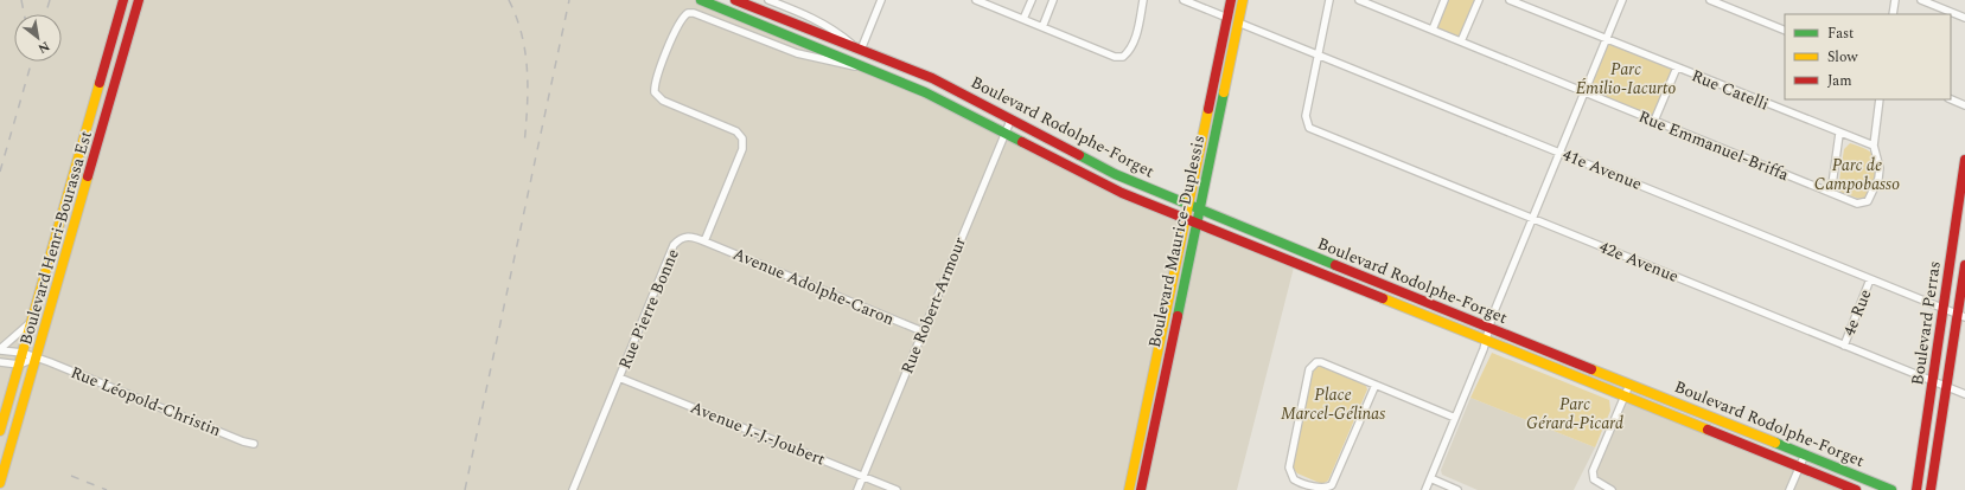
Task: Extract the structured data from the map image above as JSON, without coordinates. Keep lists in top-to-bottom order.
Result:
{
  "streets": {
    "street": [
      "Rue Catelli",
      "Boulevard Rodolphe-Forget",
      "Rue Emmanuel-Briffa",
      "41e Avenue",
      "Boulevard Henri-Bourassa Est",
      "Boulevard Maurice-Duplessis",
      "42e Avenue",
      "Avenue Adolphe-Caron",
      "Rue Robert-Armour",
      "Rue Pierre Bonne",
      "4e Rue",
      "Boulevard Perras",
      "Rue Léopold-Christin",
      "Avenue J.-J.-Joubert"
    ]
  },
  "crossings": [
    ["Rue Catelli", "Rue Emmanuel-Briffa"],
    ["Boulevard Rodolphe-Forget", "Boulevard Maurice-Duplessis"],
    ["Boulevard Rodolphe-Forget", "Rue Robert-Armour"],
    ["Boulevard Rodolphe-Forget", "Rue Pierre Bonne"],
    ["41e Avenue", "Boulevard Maurice-Duplessis"],
    ["41e Avenue", "42e Avenue"],
    ["41e Avenue", "4e Rue"],
    ["41e Avenue", "Boulevard Perras"],
    ["Boulevard Henri-Bourassa Est", "Rue Léopold-Christin"],
    ["42e Avenue", "4e Rue"],
    ["42e Avenue", "Boulevard Perras"],
    ["Avenue Adolphe-Caron", "Rue Robert-Armour"],
    ["Avenue Adolphe-Caron", "Rue Pierre Bonne"],
    ["Rue Robert-Armour", "Avenue J.-J.-Joubert"],
    ["Rue Pierre Bonne", "Avenue J.-J.-Joubert"]
  ],
  "parks": [
    "Parc Émilio-Iacurto",
    "Parc de Campobasso",
    "Place Marcel-Gélinas",
    "Parc Gérard-Picard"
  ],
  "legend": ["Fast", "Slow", "Jam"],
  "north": "bottom right"
}
